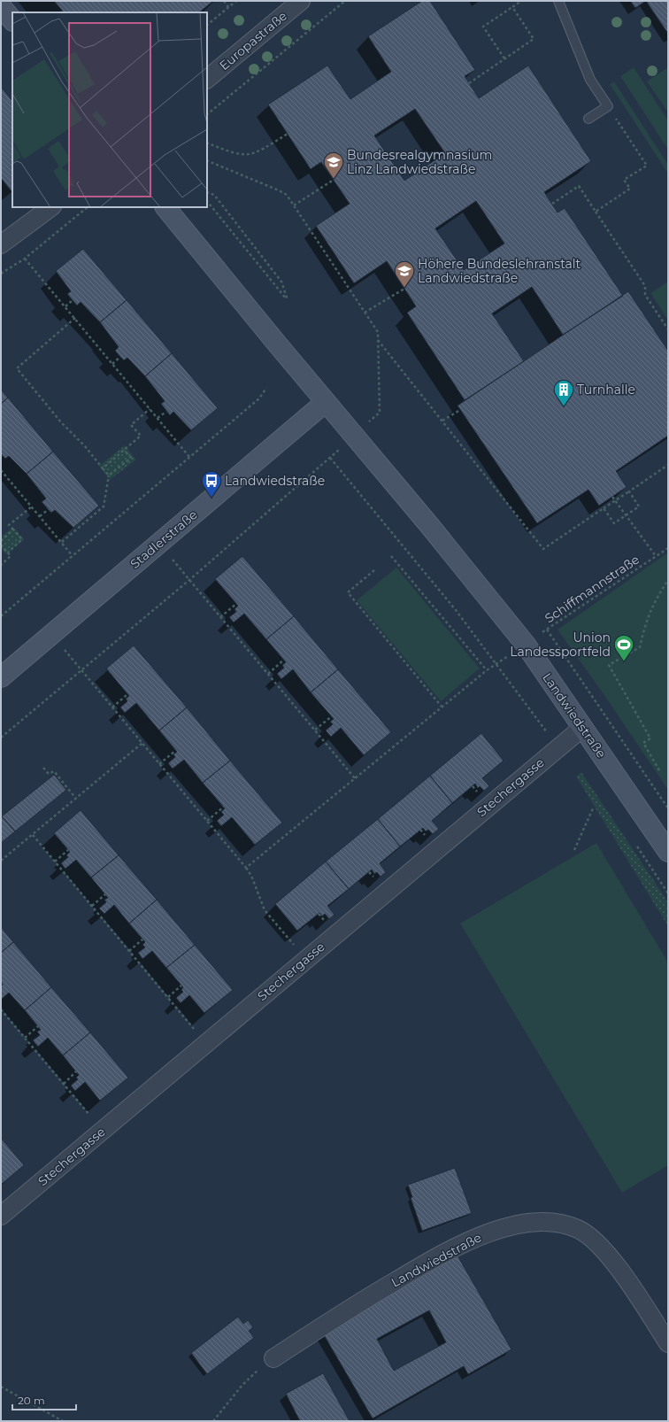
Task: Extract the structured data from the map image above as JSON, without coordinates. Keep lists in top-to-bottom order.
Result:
{
  "streets": {
    "main road": ["Stadlerstraße", "Landwiedstraße"],
    "street": ["Europastraße", "Stechergasse"],
    "path": ["Schiffmannstraße"]
  },
  "crossings": [
    ["Stadlerstraße", "Landwiedstraße"],
    ["Schiffmannstraße", "Landwiedstraße"],
    ["Landwiedstraße", "Stechergasse"]
  ],
  "places": {
    "school or university": ["Bundesrealgymnasium Linz Landwiedstraße", "Höhere Bundeslehranstalt Landwiedstraße"],
    "building": ["Turnhalle"],
    "bus stop": ["Landwiedstraße"],
    "sports": ["Union Landessportfeld"]
  },
  "scale_bar": "20 m"
}
